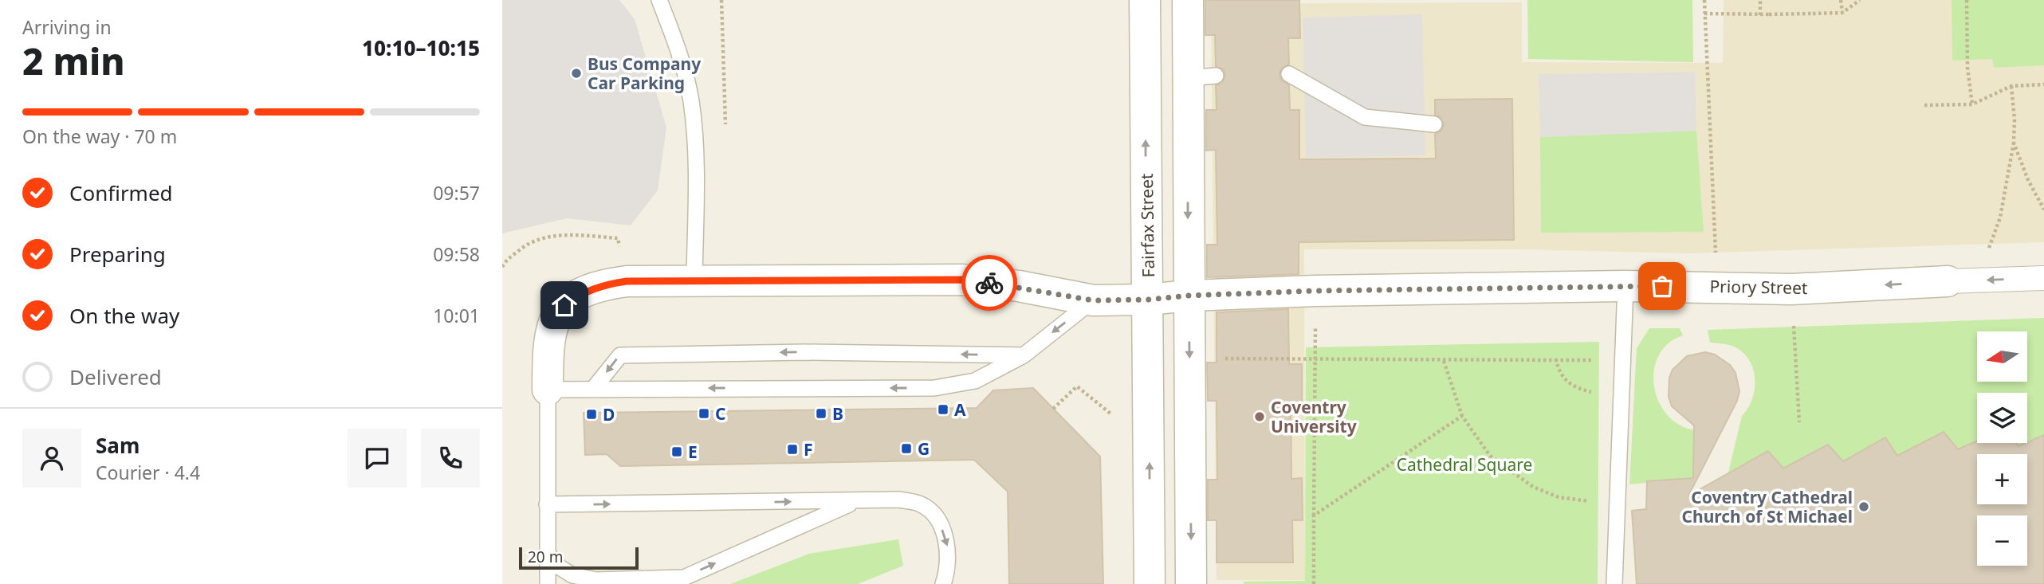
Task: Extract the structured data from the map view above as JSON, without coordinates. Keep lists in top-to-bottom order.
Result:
{
  "streets": {
    "street": ["Fairfax Street", "Priory Street"]
  },
  "crossings": [
    ["Fairfax Street", "Priory Street"]
  ],
  "parks": ["Cathedral Square"],
  "places": {
    "other": ["Bus Company Car Parking", "Coventry University", "Coventry Cathedral Church of St Michael"],
    "transit": [
      "A",
      "C",
      "B",
      "D",
      "G",
      "F",
      "E"
    ]
  },
  "scale_bar": "20 m",
  "north": "left",
  "page": {
    "heading": ["2 min", "Arriving in", "10:10–10:15"],
    "panel": ["Sam", "Courier · 4.4"],
    "bar": "On the way · 70 m",
    "list": [
      ["Confirmed", "09:57"],
      ["Preparing", "09:58"],
      ["On the way", "10:01"],
      "Delivered"
    ],
    "map_buttons": ["+", "−"],
    "scale": "20 m"
  }
}
